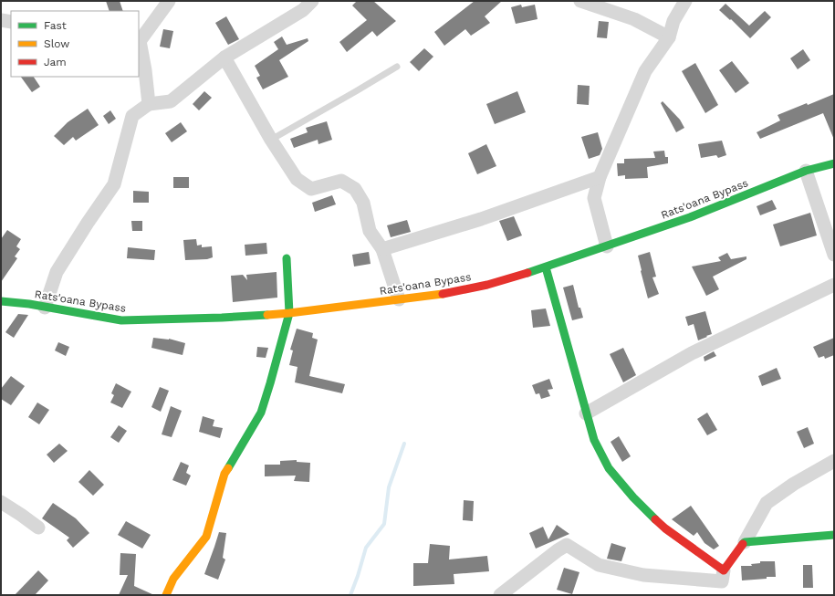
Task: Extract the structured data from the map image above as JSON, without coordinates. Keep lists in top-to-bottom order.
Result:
{
  "streets": {
    "street": ["Rats'oana Bypass"]
  },
  "legend": ["Fast", "Slow", "Jam"]
}
